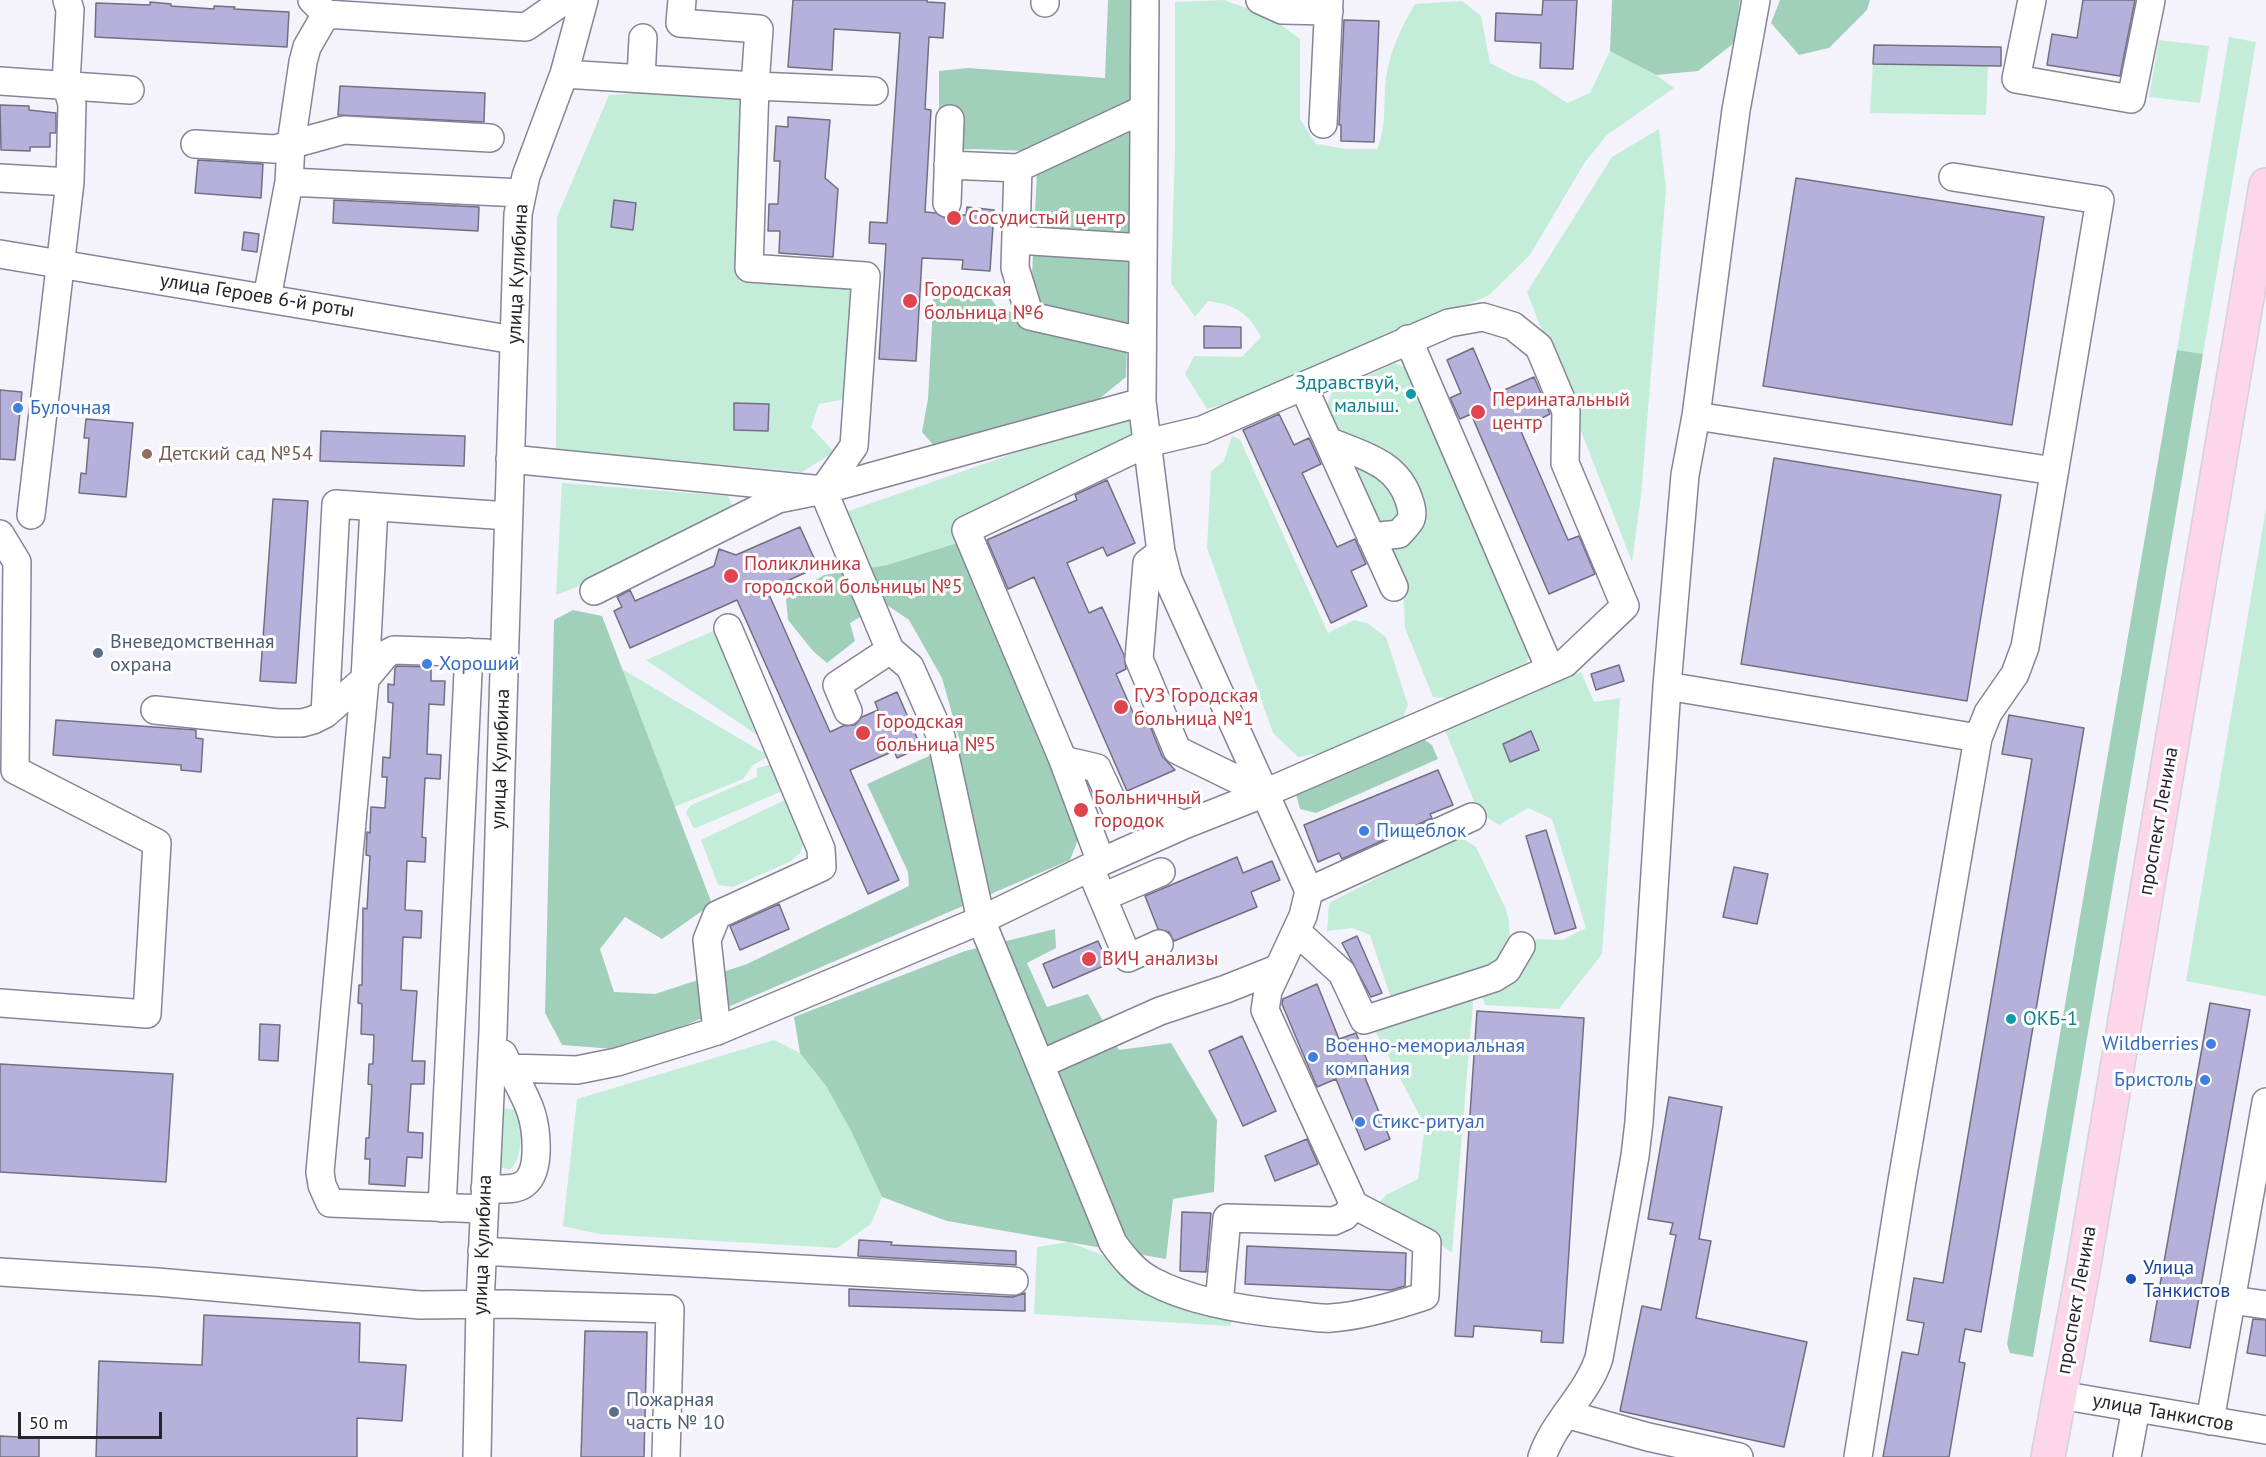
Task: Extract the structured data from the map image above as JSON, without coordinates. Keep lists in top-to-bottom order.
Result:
{
  "streets": {
    "main road": ["проспект Ленина"],
    "street": ["улица Кулибина", "улица Героев 6-й роты", "улица Танкистов"]
  },
  "crossings": [
    ["улица Кулибина", "улица Героев 6-й роты"],
    ["проспект Ленина", "улица Танкистов"]
  ],
  "places": [
    "Сосудистый центр",
    "Городская больница №6",
    "Здравствуй, малыш.",
    "Булочная",
    "Перинатальный центр",
    "Детский сад №54",
    "Поликлиника городской больницы №5",
    "Вневедомственная охрана",
    "Хороший",
    "ГУЗ Городская больница №1",
    "Городская больница №5",
    "Больничный городок",
    "Пищеблок",
    "ВИЧ анализы",
    "ОКБ-1",
    "Wildberries",
    "Военно-мемориальная компания",
    "Бристоль",
    "Стикс-ритуал",
    "Улица Танкистов",
    "Пожарная часть № 10"
  ],
  "scale_bar": "50 m"
}
